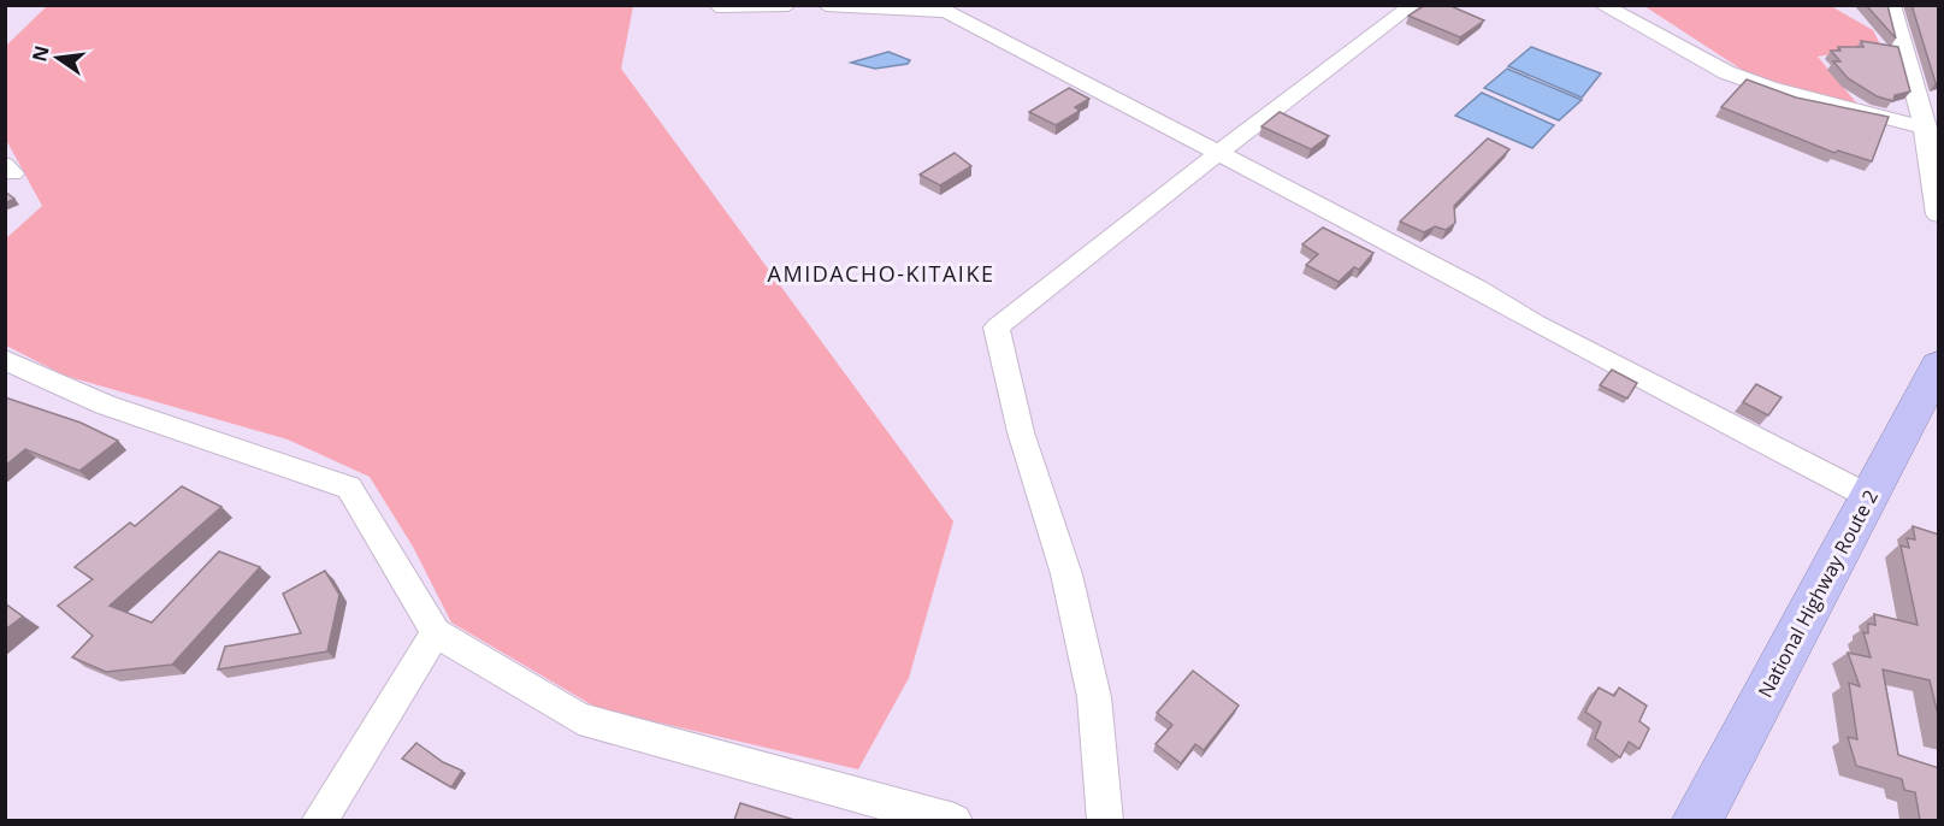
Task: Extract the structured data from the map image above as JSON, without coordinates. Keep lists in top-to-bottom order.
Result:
{
  "streets": {
    "highway": ["National Highway Route 2"]
  },
  "districts": ["AMIDACHO-KITAIKE"],
  "north": "left"
}
